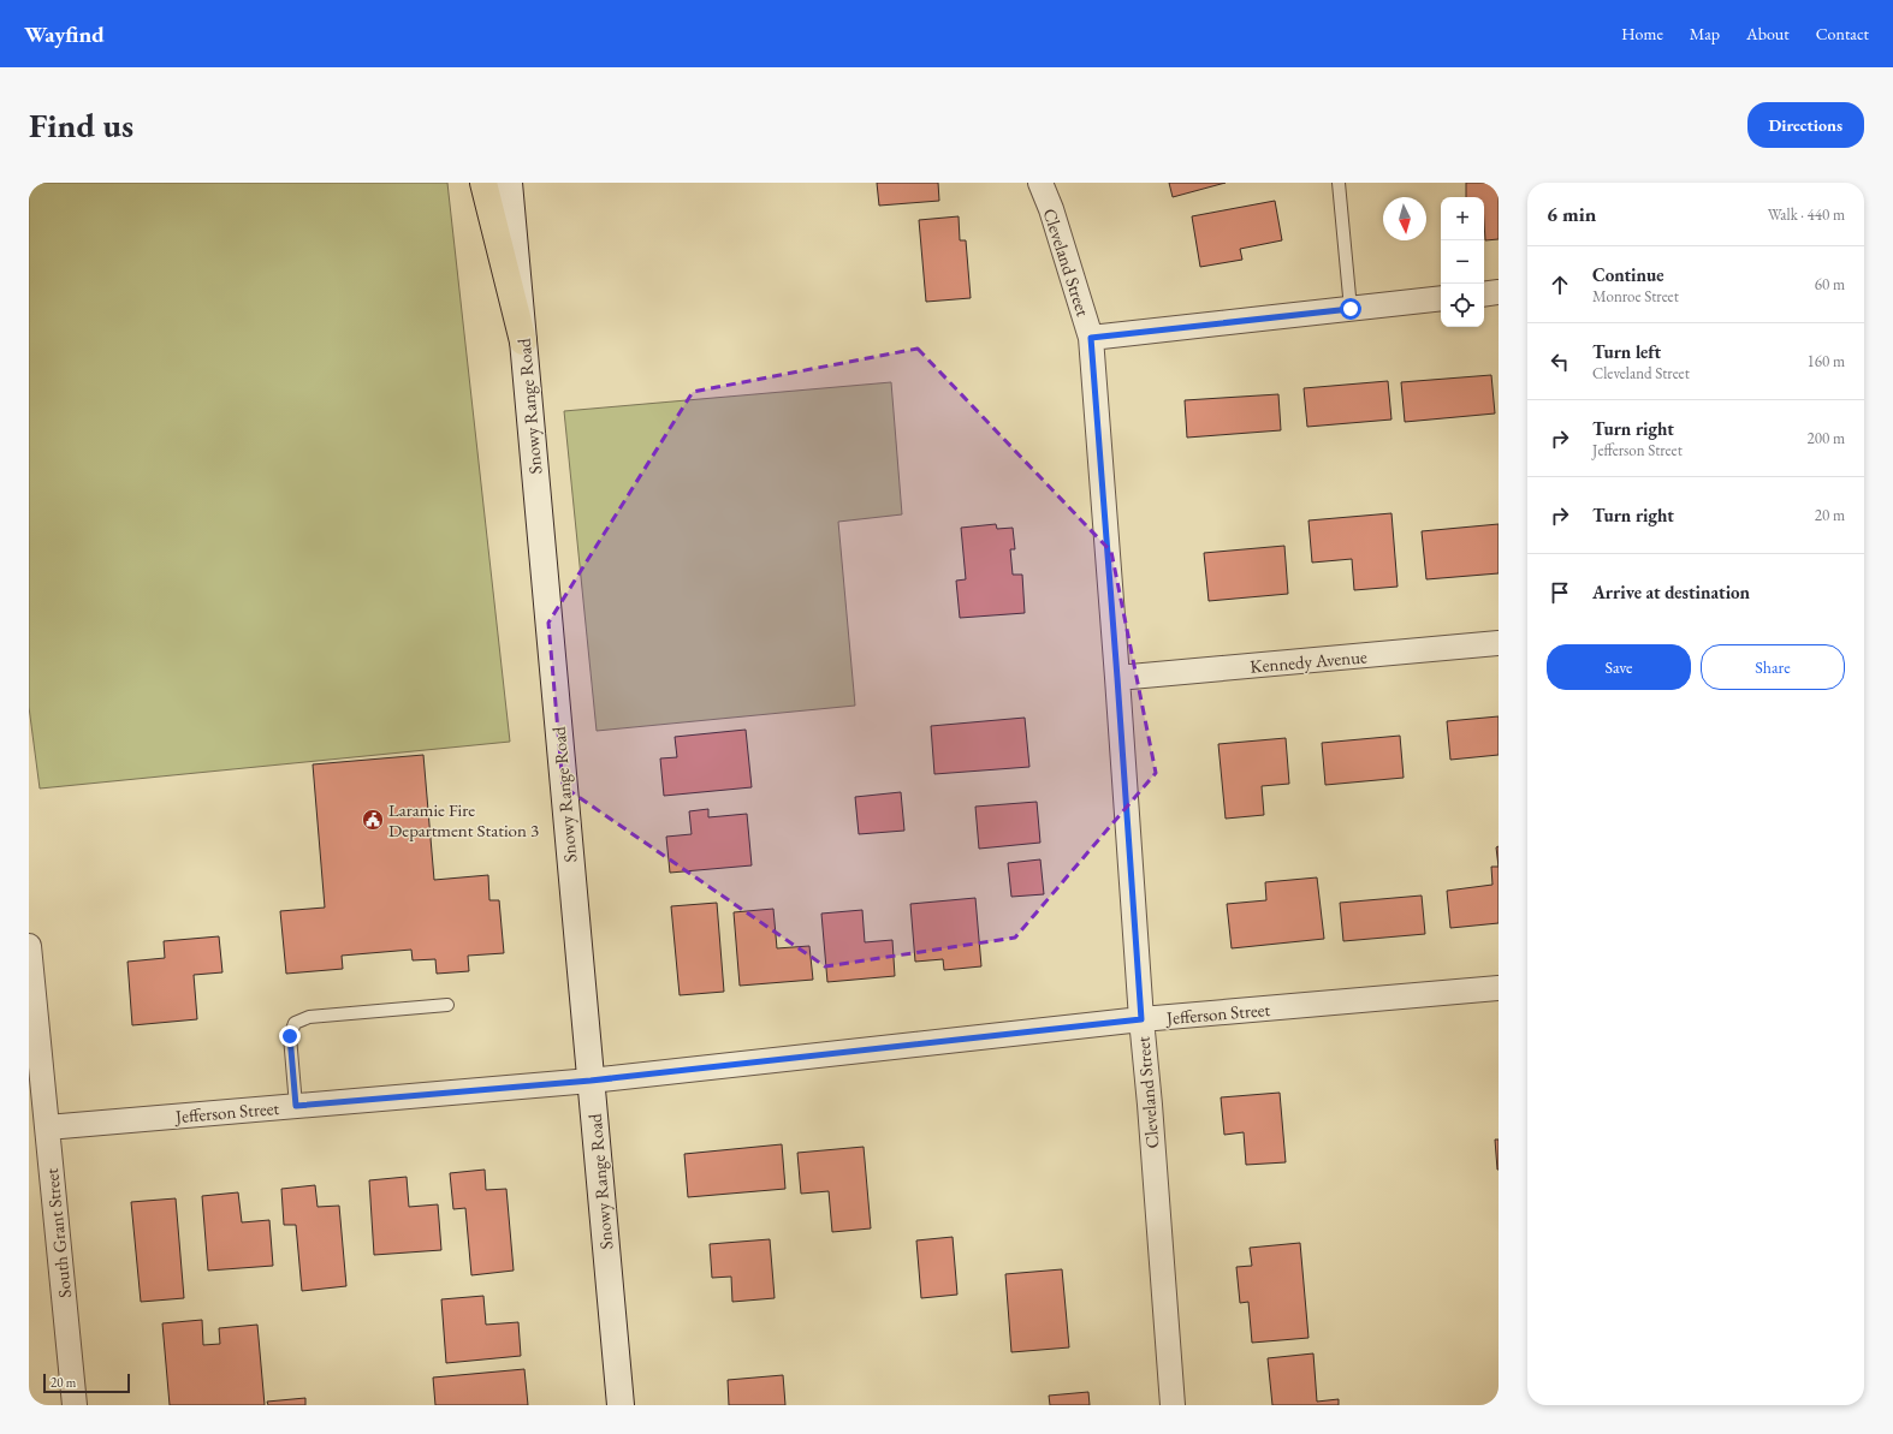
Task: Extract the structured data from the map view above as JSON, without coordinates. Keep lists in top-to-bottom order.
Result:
{
  "streets": {
    "main road": ["Snowy Range Road"],
    "street": [
      "Cleveland Street",
      "Kennedy Avenue",
      "Jefferson Street",
      "South Grant Street"
    ]
  },
  "crossings": [
    ["Cleveland Street", "Kennedy Avenue"],
    ["Cleveland Street", "Jefferson Street"],
    ["Snowy Range Road", "Jefferson Street"],
    ["Jefferson Street", "South Grant Street"]
  ],
  "places": {
    "public building": ["Laramie Fire Department Station 3"]
  },
  "scale_bar": "20 m",
  "north": "bottom",
  "page": {
    "header": "Wayfind",
    "nav": [
      "Home",
      "Map",
      "About",
      "Contact"
    ],
    "buttons": [
      "Directions",
      ["Save", "Share"]
    ],
    "title": "Find us",
    "heading": ["6 min", "Walk · 440 m"],
    "map_buttons": ["+", "−"],
    "list": [
      ["Continue", "Monroe Street", "60 m"],
      ["Turn left", "Cleveland Street", "160 m"],
      ["Turn right", "Jefferson Street", "200 m"],
      ["Turn right", "20 m"],
      "Arrive at destination"
    ],
    "scale": "20 m"
  }
}
